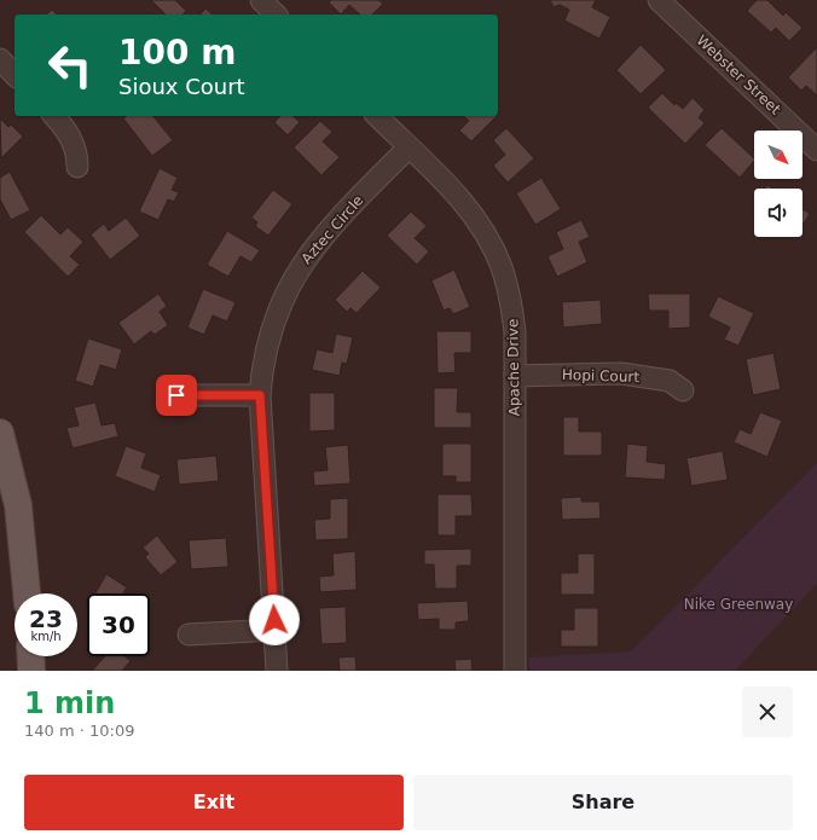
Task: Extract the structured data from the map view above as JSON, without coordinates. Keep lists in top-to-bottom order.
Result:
{
  "streets": {
    "street": [
      "Webster Street",
      "Aztec Circle",
      "Apache Drive",
      "Hopi Court"
    ]
  },
  "crossings": [
    ["Aztec Circle", "Apache Drive"],
    ["Apache Drive", "Hopi Court"]
  ],
  "parks": ["Nike Greenway"],
  "north": "bottom right",
  "page": {
    "turn": ["100 m", "Sioux Court"],
    "speed": "23 km/h",
    "limit": "30",
    "heading": ["1 min", "140 m · 10:09"],
    "buttons": ["Exit", "Share"]
  }
}
